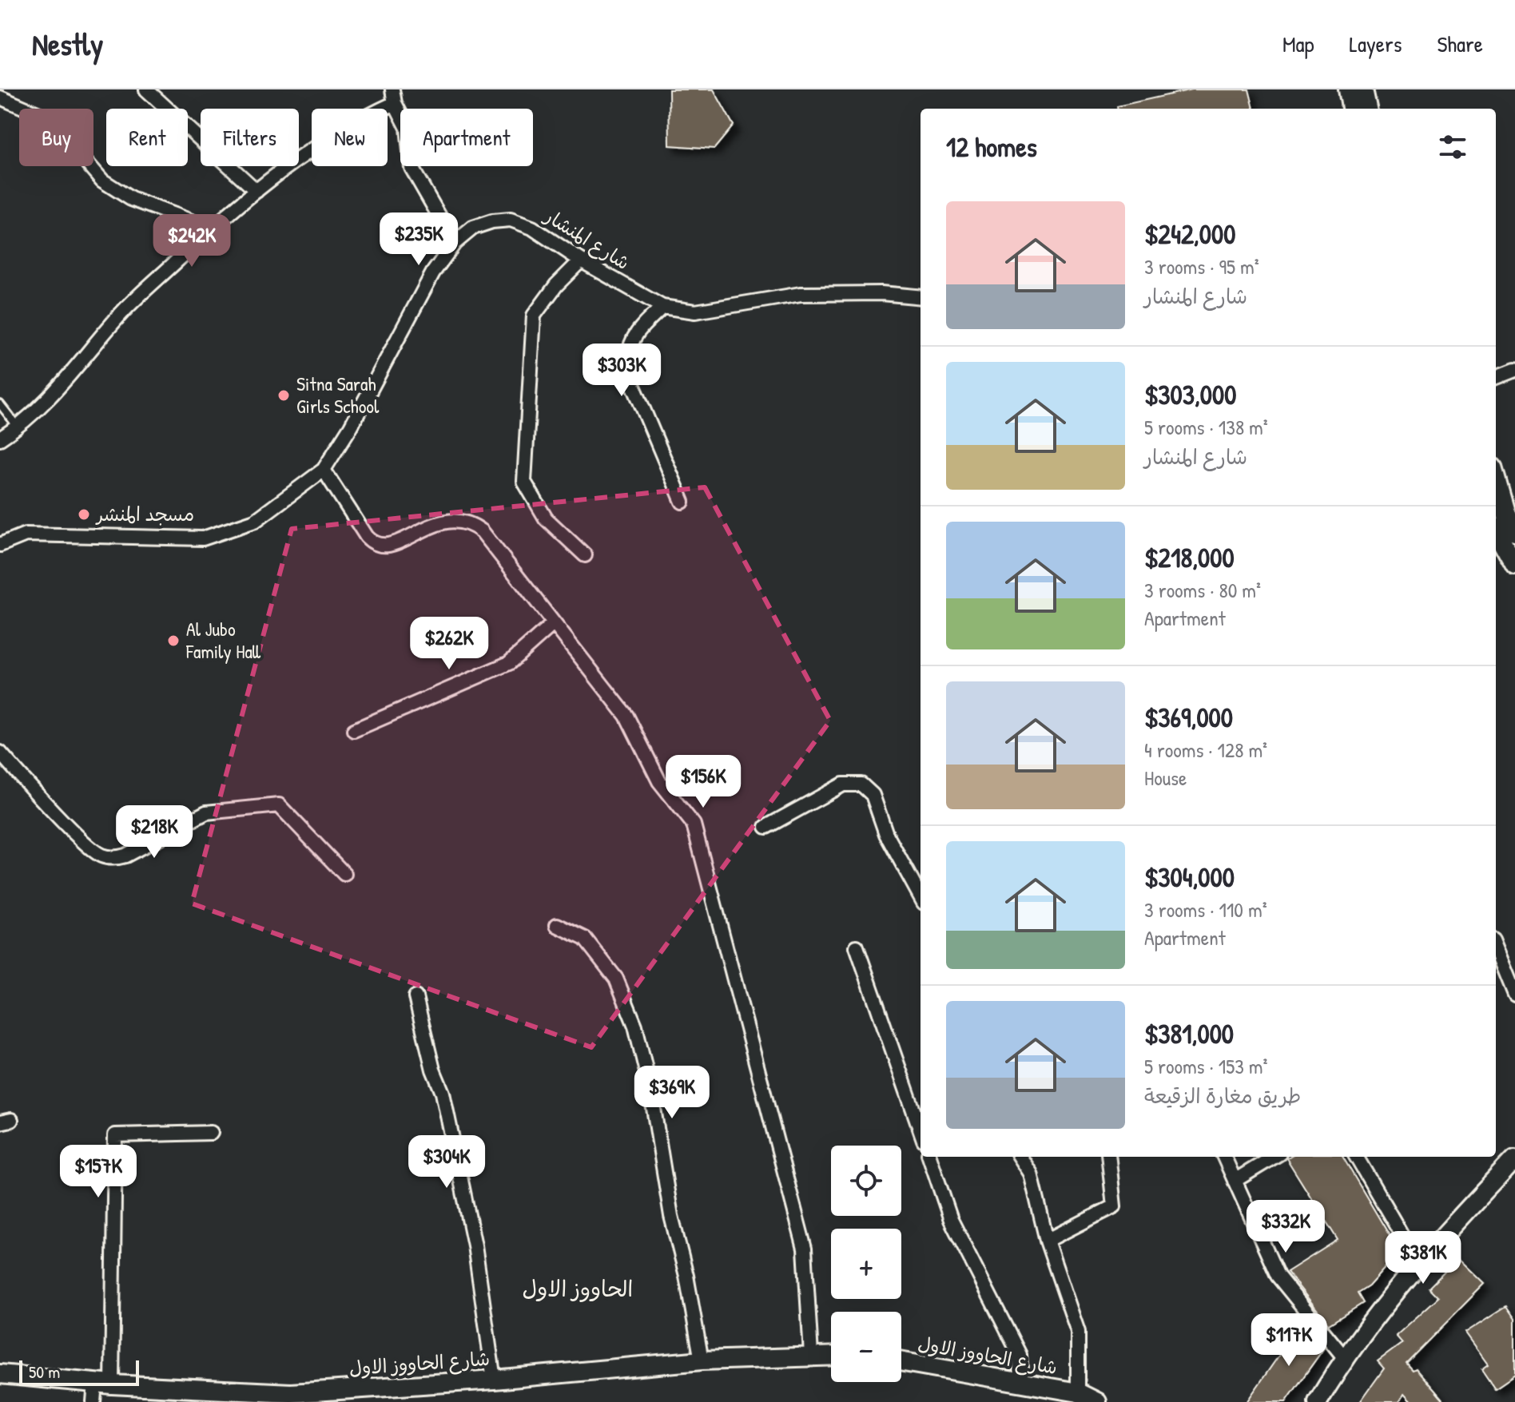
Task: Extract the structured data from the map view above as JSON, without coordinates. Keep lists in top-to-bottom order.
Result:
{
  "streets": {
    "main road": ["شارع الحاووز الاول"],
    "street": ["شارع المنشار"]
  },
  "districts": ["الحاووز الاول"],
  "places": ["Sitna Sarah Girls School", "مسجد المنشر", "Al Jubo Family Hall"],
  "scale_bar": "50 m",
  "page": {
    "header": "Nestly",
    "nav": ["Map", "Layers", "Share"],
    "chip": [
      "Buy",
      "Rent",
      "Filters",
      "New",
      "Apartment"
    ],
    "heading": "12 homes",
    "list": [
      {
        "name": "$242,000",
        "note": "3 rooms · 95 m² · شارع المنشار"
      },
      {
        "name": "$303,000",
        "note": "5 rooms · 138 m² · شارع المنشار"
      },
      {
        "name": "$218,000",
        "note": "3 rooms · 80 m² · Apartment"
      },
      {
        "name": "$369,000",
        "note": "4 rooms · 128 m² · House"
      },
      {
        "name": "$304,000",
        "note": "3 rooms · 110 m² · Apartment"
      },
      {
        "name": "$381,000",
        "note": "5 rooms · 153 m² · طريق مغارة الزقيعة"
      }
    ],
    "price": [
      "$235K",
      "$242K",
      "$303K",
      "$262K",
      "$156K",
      "$218K",
      "$369K",
      "$304K",
      "$157K",
      "$332K",
      "$381K",
      "$117K"
    ],
    "map_buttons": ["+", "−"],
    "scale": "50 m"
  }
}
